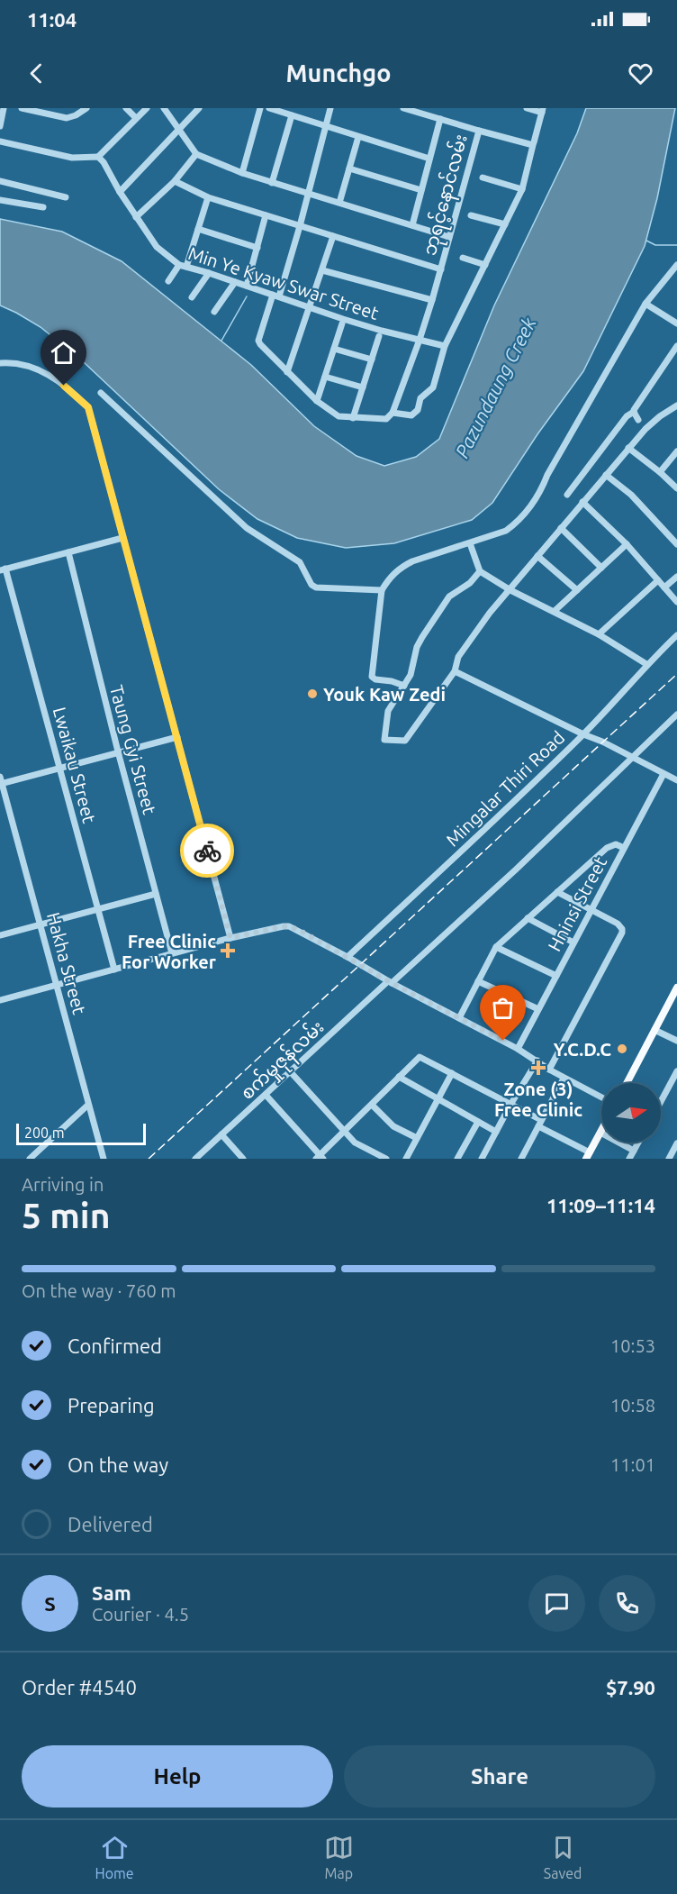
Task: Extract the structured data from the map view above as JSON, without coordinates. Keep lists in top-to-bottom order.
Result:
{
  "streets": {
    "street": [
      "ဘုရင့်နောင်လမ်း",
      "Min Ye Kyaw Swar Street",
      "Taung Gyi Street",
      "Lwaikau Street",
      "Mingalar Thiri Road",
      "Hninsi Street",
      "Hakha Street",
      "စက်မှုဇုန်လမ်း"
    ]
  },
  "crossings": [
    ["ဘုရင့်နောင်လမ်း", "Min Ye Kyaw Swar Street"]
  ],
  "water": ["Pazundaung Creek"],
  "places": {
    "other": ["Youk Kaw Zedi", "Y.C.D.C"],
    "health": ["Free Clinic For Worker", "Zone (3) Free Clinic"]
  },
  "scale_bar": "200 m",
  "north": "right",
  "page": {
    "status": "11:04",
    "header": "Munchgo",
    "scale": "200 m",
    "heading": ["5 min", "Arriving in", "11:09–11:14"],
    "panel": [
      "Sam",
      "Courier · 4.5",
      "Order #4540",
      "$7.90"
    ],
    "bar": "On the way · 760 m",
    "list": [
      ["Confirmed", "10:53"],
      ["Preparing", "10:58"],
      ["On the way", "11:01"],
      "Delivered"
    ],
    "round": "S",
    "buttons": ["Help", "Share"],
    "tabs": ["Home", "Map", "Saved"]
  }
}
